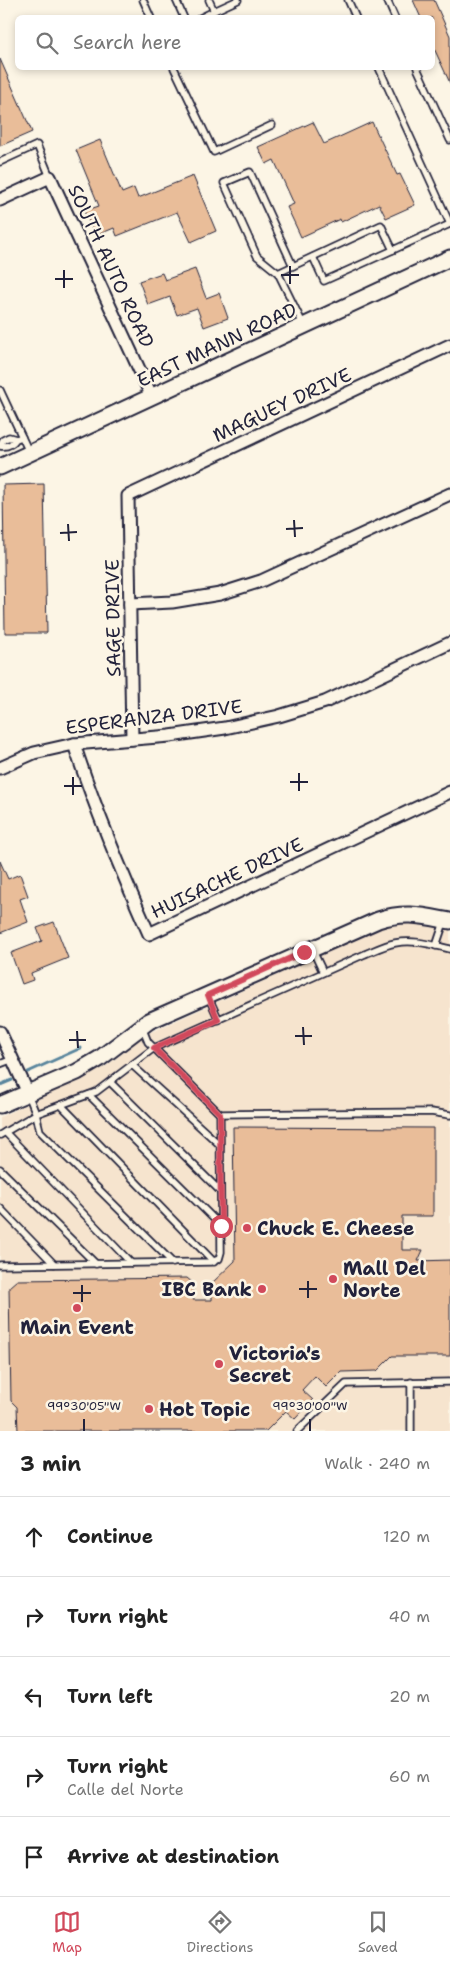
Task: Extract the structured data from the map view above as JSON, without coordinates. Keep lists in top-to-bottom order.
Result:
{
  "streets": {
    "street": [
      "SOUTH AUTO ROAD",
      "EAST MANN ROAD",
      "MAGUEY DRIVE",
      "SAGE DRIVE",
      "ESPERANZA DRIVE",
      "HUISACHE DRIVE"
    ]
  },
  "crossings": [
    ["SOUTH AUTO ROAD", "EAST MANN ROAD"],
    ["MAGUEY DRIVE", "SAGE DRIVE"],
    ["SAGE DRIVE", "ESPERANZA DRIVE"],
    ["ESPERANZA DRIVE", "HUISACHE DRIVE"]
  ],
  "places": [
    "Chuck E. Cheese",
    "Mall Del Norte",
    "IBC Bank",
    "Main Event",
    "Victoria's Secret",
    "Hot Topic"
  ],
  "page": {
    "search": "Search here",
    "heading": ["3 min", "Walk · 240 m"],
    "list": [
      ["Continue", "120 m"],
      ["Turn right", "40 m"],
      ["Turn left", "20 m"],
      ["Turn right", "Calle del Norte", "60 m"],
      "Arrive at destination"
    ],
    "nav": ["Map", "Directions", "Saved"]
  },
  "coordinates": ["99°30'05\"W", "99°30'00\"W"]
}
